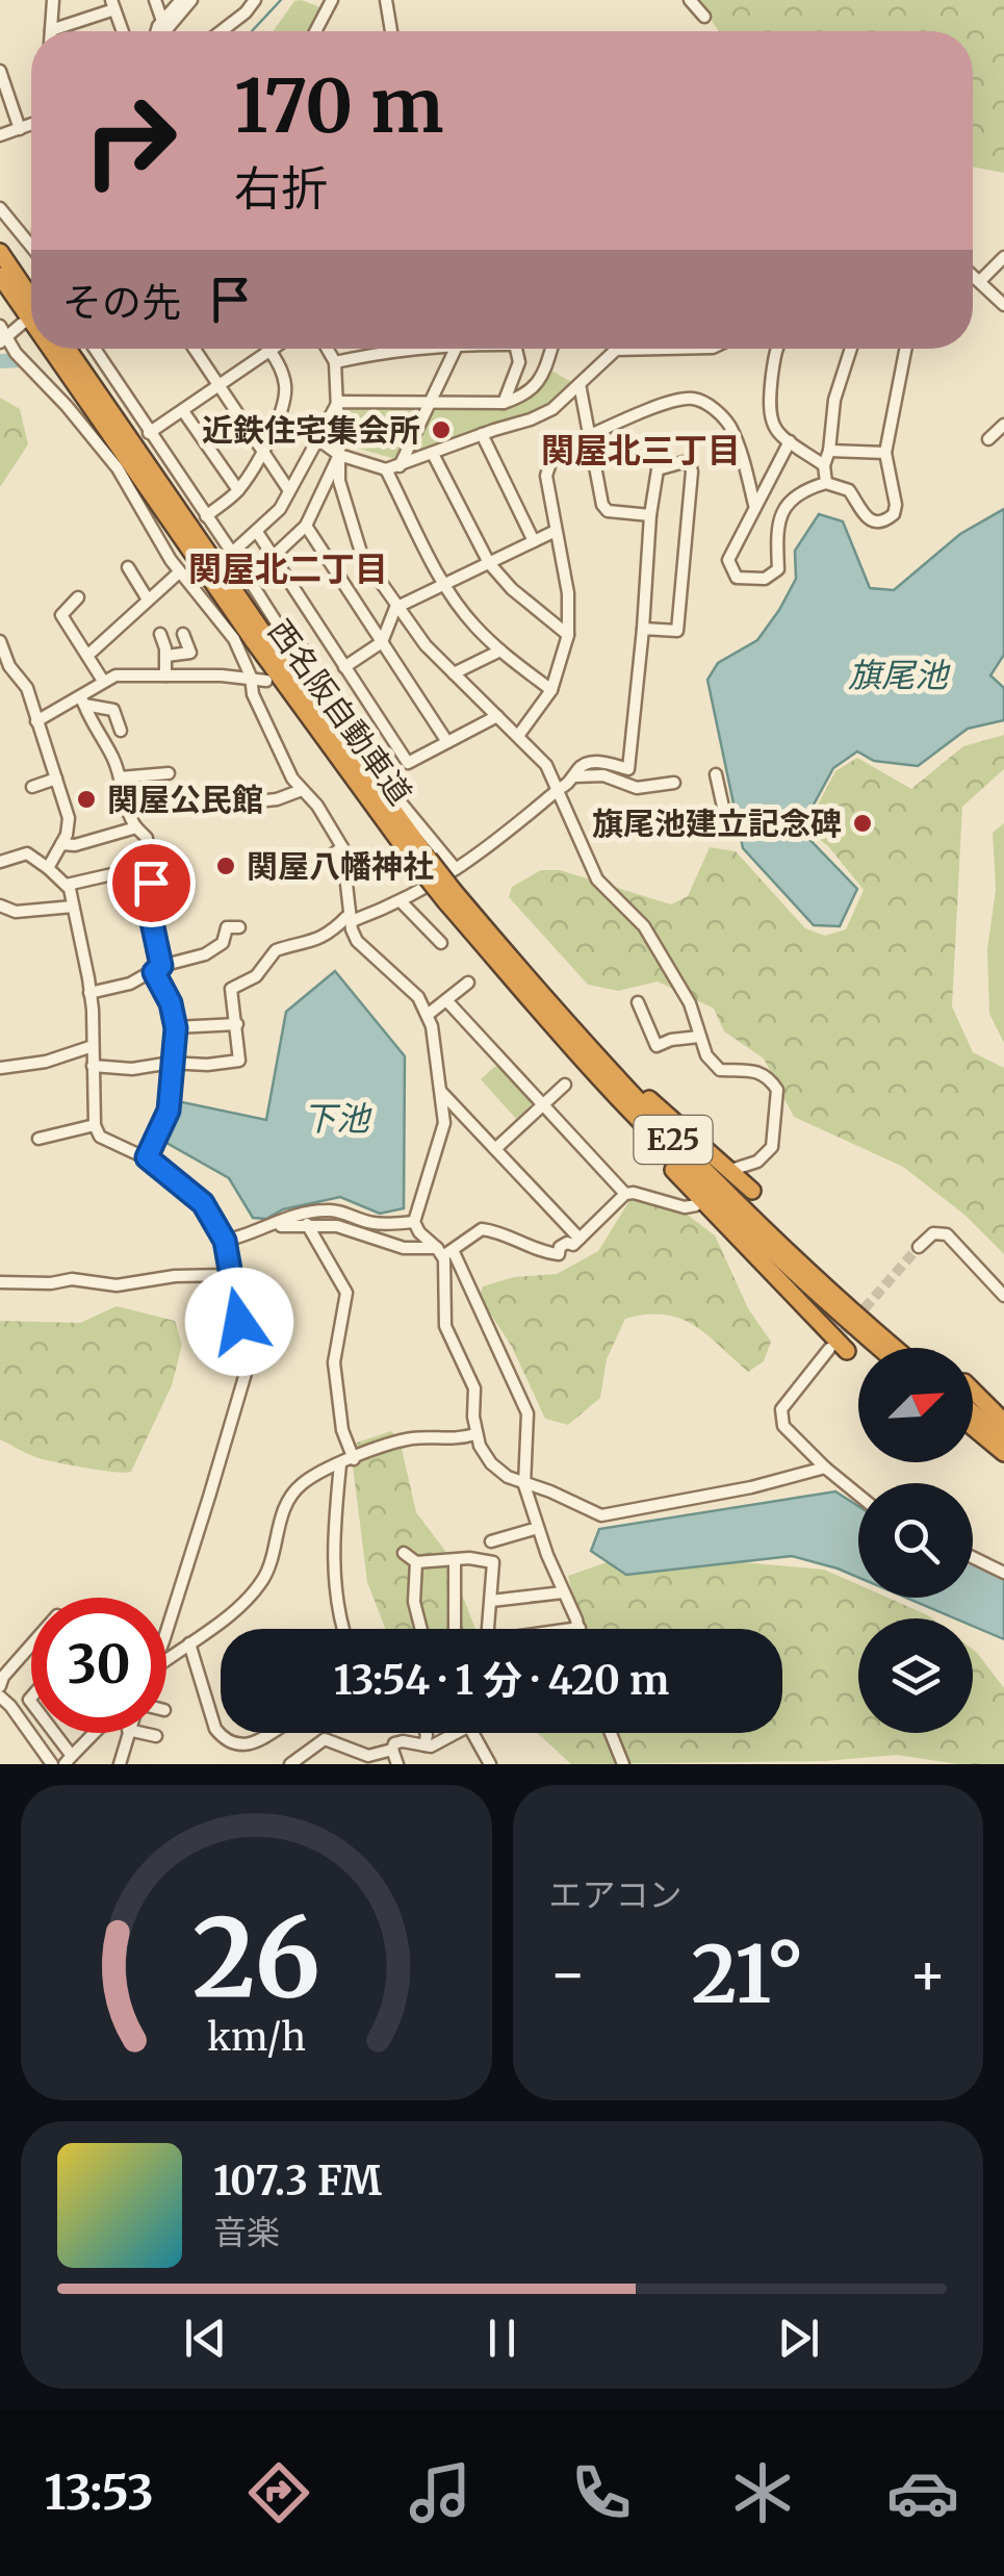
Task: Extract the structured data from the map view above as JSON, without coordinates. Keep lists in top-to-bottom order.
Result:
{
  "streets": {
    "highway": ["西名阪自動車道", "E25"]
  },
  "districts": ["関屋北三丁目", "関屋北二丁目"],
  "water": ["旗尾池", "下池"],
  "places": [
    "近鉄住宅集会所",
    "関屋公民館",
    "旗尾池建立記念碑",
    "関屋八幡神社"
  ],
  "north": "top right",
  "page": {
    "turn": ["170 m", "右折"],
    "then": "その先",
    "limit": "30",
    "trip": "13:54 · 1 分 · 420 m",
    "tile": "エアコン",
    "heat": ["−", "21°", "+"],
    "song": ["107.3 FM", "音楽"],
    "tabs": "13:53",
    "gauge": ["26", "km/h"]
  }
}
